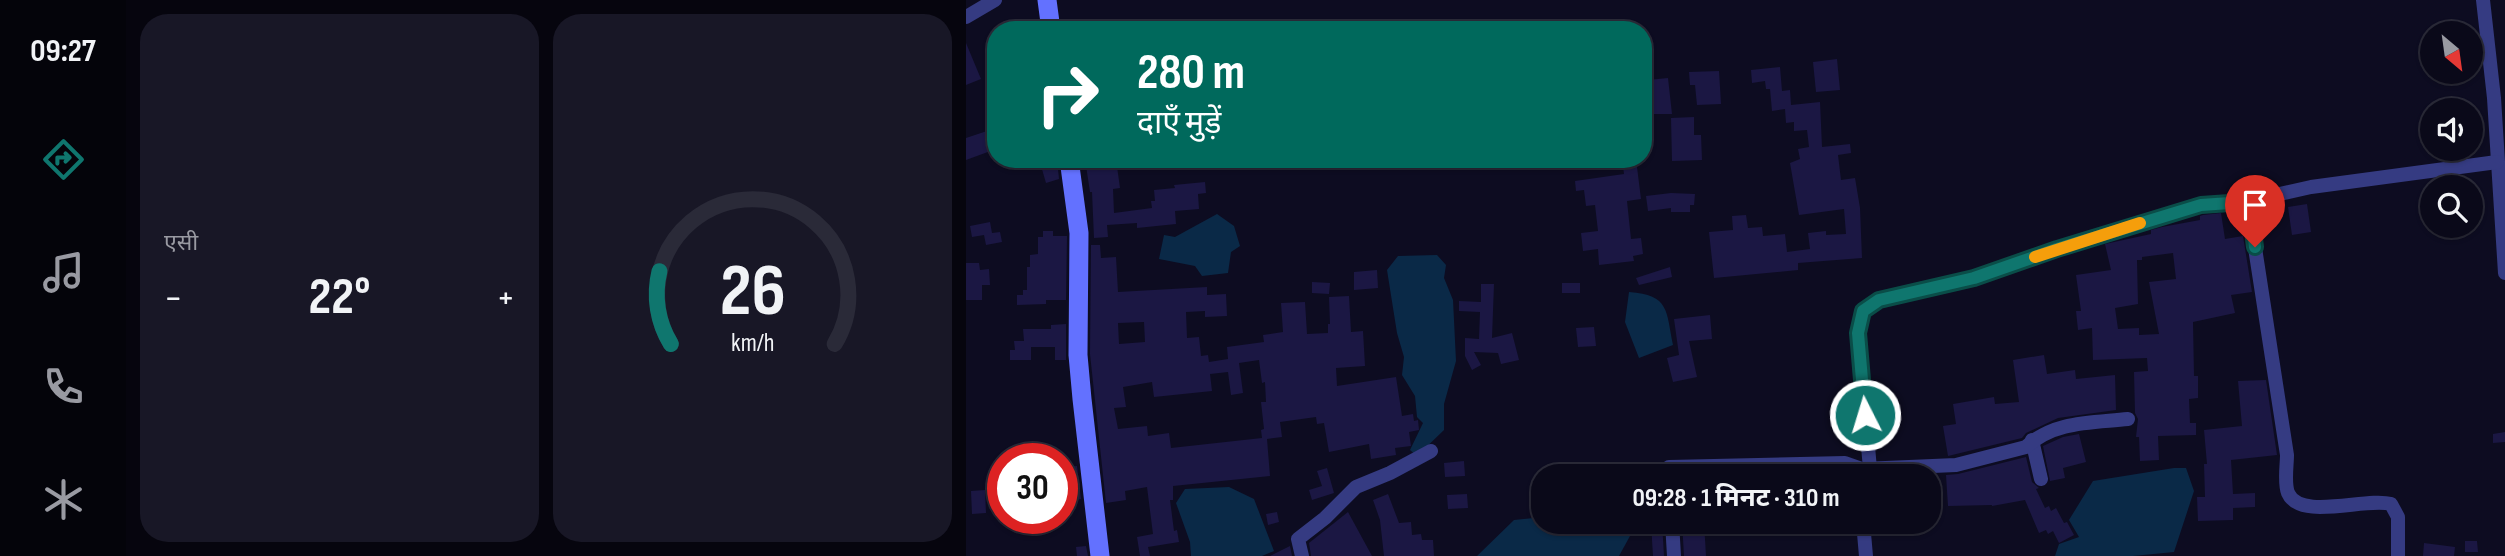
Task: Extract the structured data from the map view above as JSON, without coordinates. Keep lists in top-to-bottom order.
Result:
{
  "north": "bottom right",
  "page": {
    "tabs": "09:27",
    "tile": "एसी",
    "turn": ["280 m", "दाएँ मुड़ें"],
    "heat": ["−", "22°", "+"],
    "limit": "30",
    "trip": "09:28 · 1 मिनट · 310 m",
    "gauge": ["26", "km/h"]
  }
}
